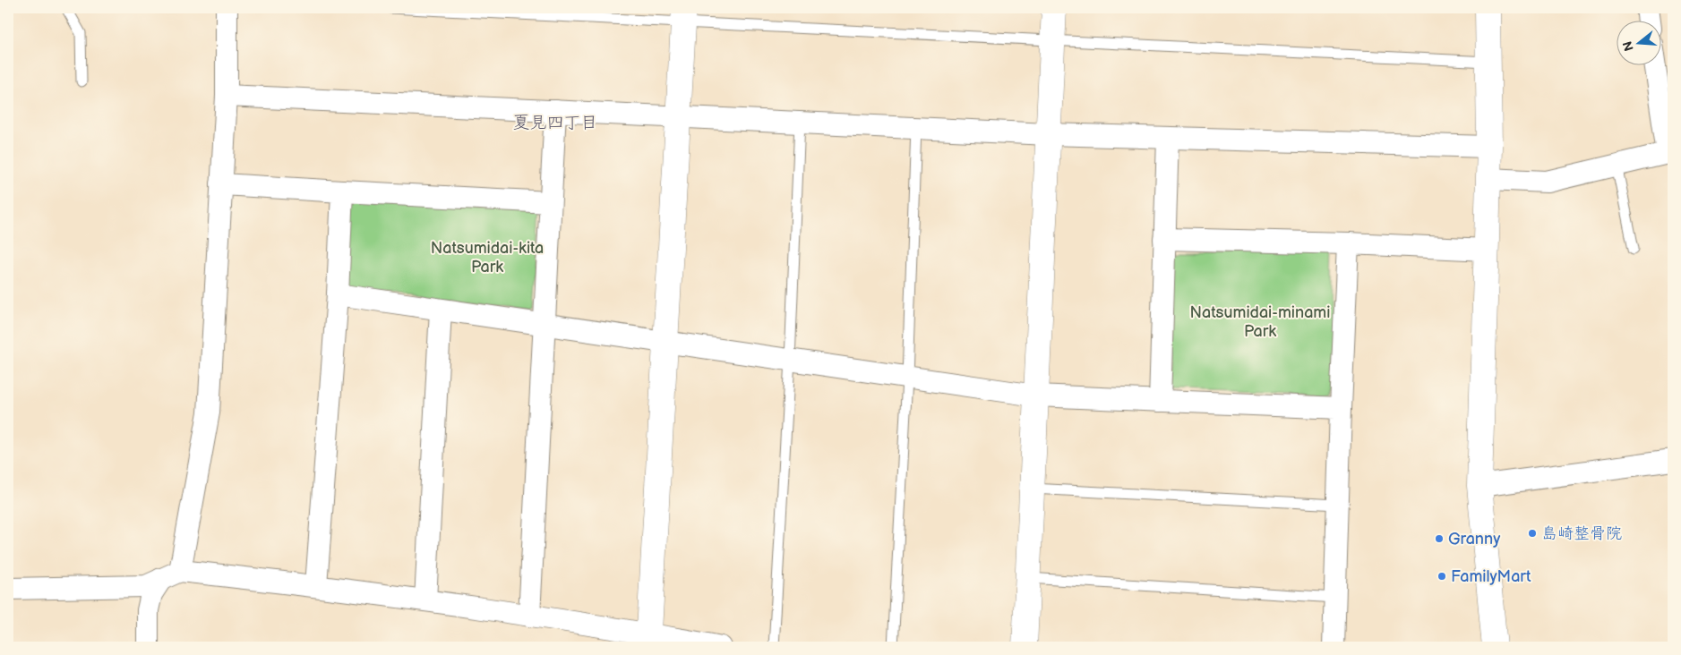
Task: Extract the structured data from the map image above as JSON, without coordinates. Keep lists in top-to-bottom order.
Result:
{
  "districts": ["夏見四丁目"],
  "parks": ["Natsumidai-kita Park", "Natsumidai-minami Park"],
  "places": ["島崎整骨院", "Granny", "FamilyMart"],
  "north": "left"
}
